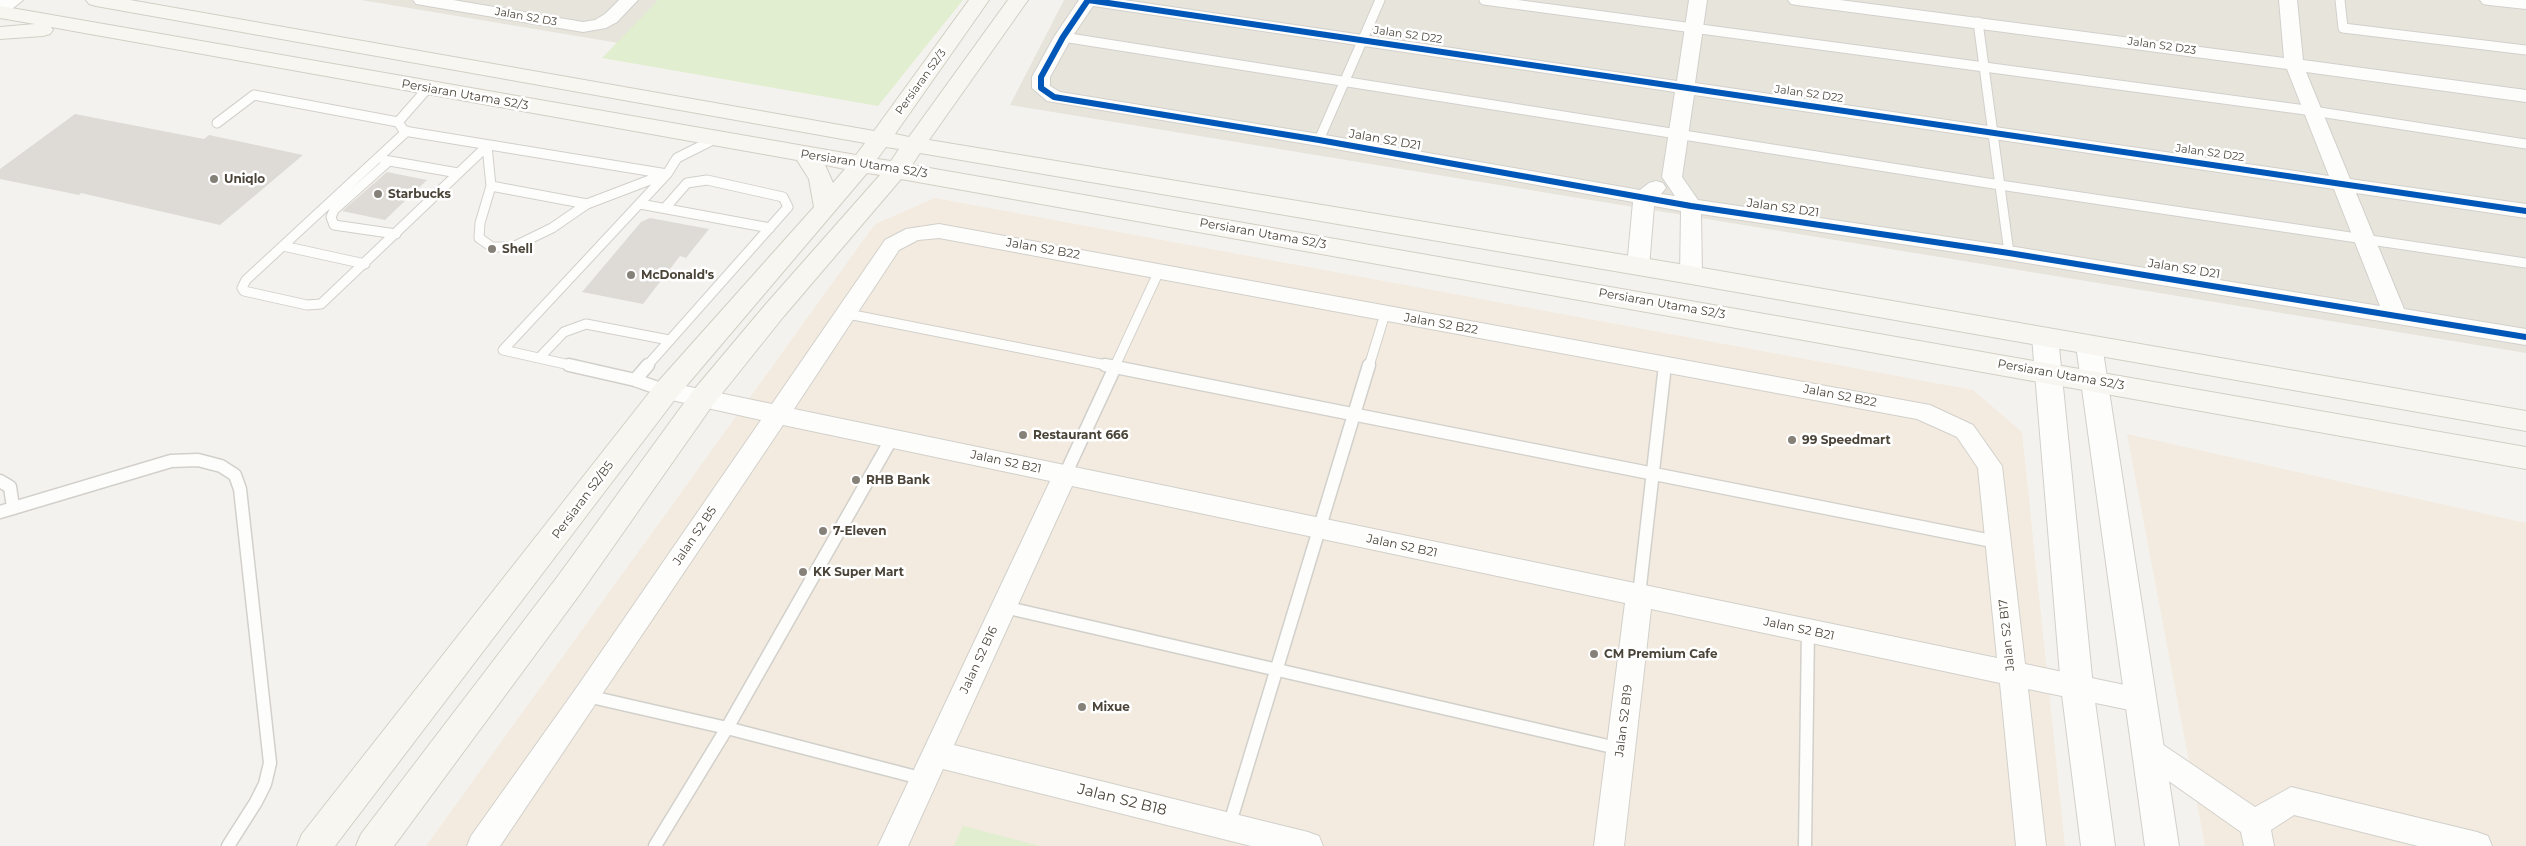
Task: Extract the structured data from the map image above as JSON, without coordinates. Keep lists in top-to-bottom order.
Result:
{
  "streets": {
    "main road": ["Persiaran S2/3", "Persiaran Utama S2/3", "Persiaran S2/B5"],
    "street": [
      "Jalan S2 D3",
      "Jalan S2 D22",
      "Jalan S2 D23",
      "Jalan S2 D21",
      "Jalan S2 B22",
      "Jalan S2 B21",
      "Jalan S2 B5",
      "Jalan S2 B17",
      "Jalan S2 B16",
      "Jalan S2 B19",
      "Jalan S2 B18"
    ]
  },
  "crossings": [
    ["Persiaran S2/3", "Persiaran Utama S2/3"],
    ["Persiaran S2/3", "Persiaran S2/B5"],
    ["Persiaran Utama S2/3", "Persiaran S2/B5"],
    ["Jalan S2 B22", "Jalan S2 B5"],
    ["Jalan S2 B22", "Jalan S2 B17"],
    ["Jalan S2 B21", "Persiaran S2/B5"],
    ["Jalan S2 B21", "Jalan S2 B5"],
    ["Jalan S2 B21", "Jalan S2 B17"],
    ["Jalan S2 B21", "Jalan S2 B16"],
    ["Jalan S2 B21", "Jalan S2 B19"],
    ["Jalan S2 B16", "Jalan S2 B18"]
  ],
  "places": [
    "Uniqlo",
    "Starbucks",
    "Shell",
    "McDonald's",
    "Restaurant 666",
    "99 Speedmart",
    "RHB Bank",
    "7-Eleven",
    "KK Super Mart",
    "CM Premium Cafe",
    "Mixue"
  ]
}
